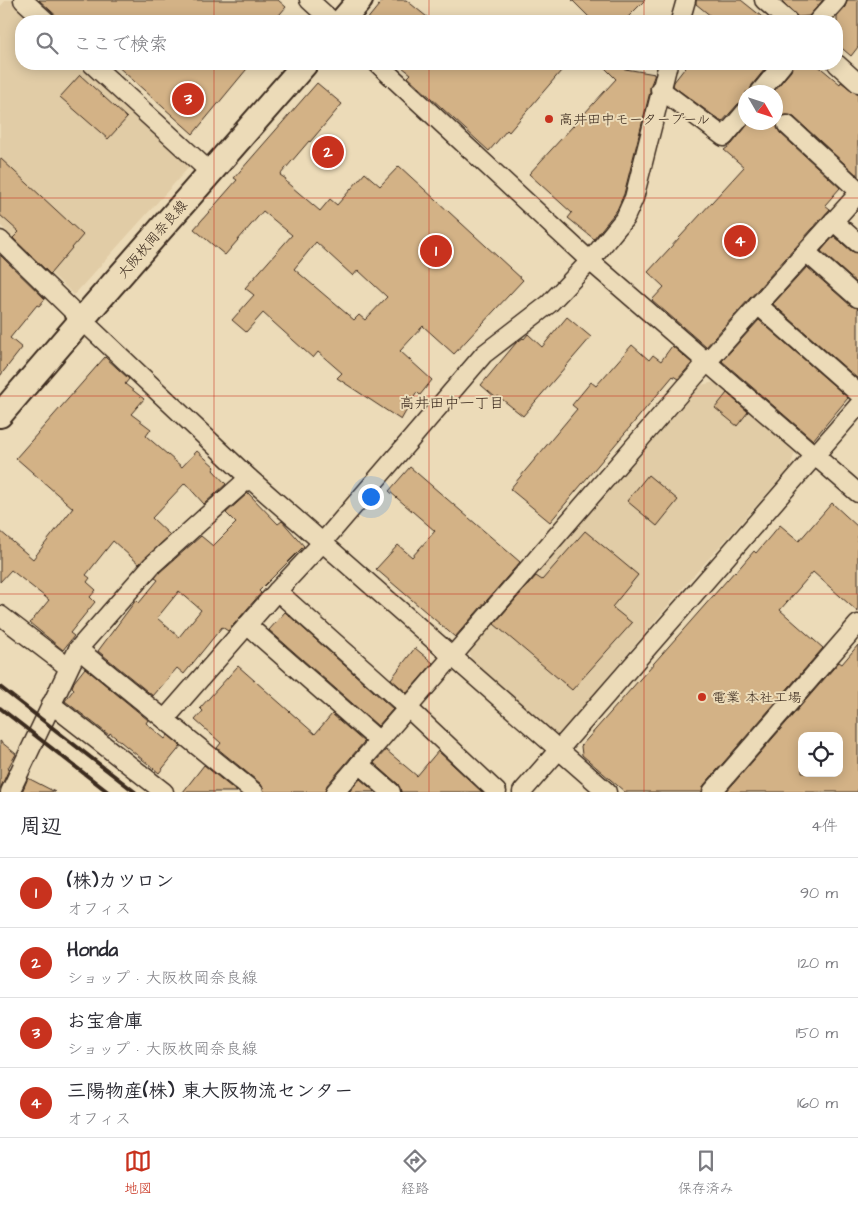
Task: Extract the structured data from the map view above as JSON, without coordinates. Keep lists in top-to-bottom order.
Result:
{
  "streets": {
    "main road": ["大阪枚岡奈良線"]
  },
  "districts": ["高井田中一丁目"],
  "places": ["高井田中モータープール", "電業 本社工場"],
  "north": "bottom right",
  "page": {
    "search": "ここで検索",
    "pins": [
      "3",
      "2",
      "4",
      "1"
    ],
    "heading": ["周辺", "4件"],
    "list": [
      {
        "mark": "1",
        "name": "(株)カツロン",
        "note": "オフィス",
        "value": "90 m"
      },
      {
        "mark": "2",
        "name": "Honda",
        "note": "ショップ · 大阪枚岡奈良線",
        "value": "120 m"
      },
      {
        "mark": "3",
        "name": "お宝倉庫",
        "note": "ショップ · 大阪枚岡奈良線",
        "value": "150 m"
      },
      {
        "mark": "4",
        "name": "三陽物産(株) 東大阪物流センター",
        "note": "オフィス",
        "value": "160 m"
      }
    ],
    "nav": ["地図", "経路", "保存済み"]
  }
}
